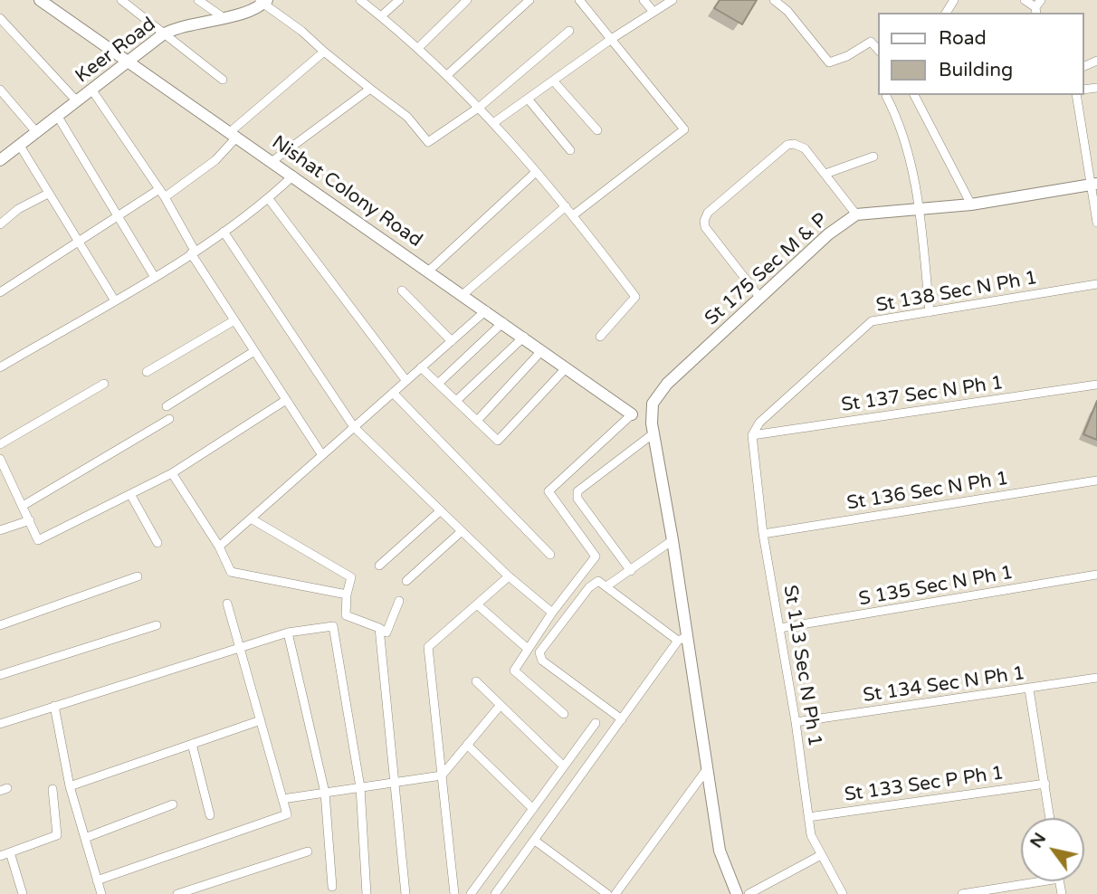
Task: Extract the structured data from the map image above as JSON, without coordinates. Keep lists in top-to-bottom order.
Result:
{
  "streets": {
    "street": [
      "Keer Road",
      "Nishat Colony Road",
      "St 175 Sec M & P",
      "St 138 Sec N Ph 1",
      "St 137 Sec N Ph 1",
      "St 136 Sec N Ph 1",
      "S 135 Sec N Ph 1",
      "St 113 Sec N Ph 1",
      "St 134 Sec N Ph 1",
      "St 133 Sec P Ph 1"
    ]
  },
  "crossings": [
    ["Keer Road", "Nishat Colony Road"],
    ["St 138 Sec N Ph 1", "St 137 Sec N Ph 1"],
    ["St 138 Sec N Ph 1", "St 113 Sec N Ph 1"],
    ["St 137 Sec N Ph 1", "St 113 Sec N Ph 1"],
    ["St 136 Sec N Ph 1", "St 113 Sec N Ph 1"],
    ["S 135 Sec N Ph 1", "St 113 Sec N Ph 1"],
    ["St 113 Sec N Ph 1", "St 134 Sec N Ph 1"],
    ["St 113 Sec N Ph 1", "St 133 Sec P Ph 1"]
  ],
  "legend": ["Road", "Building"],
  "north": "top left"
}
